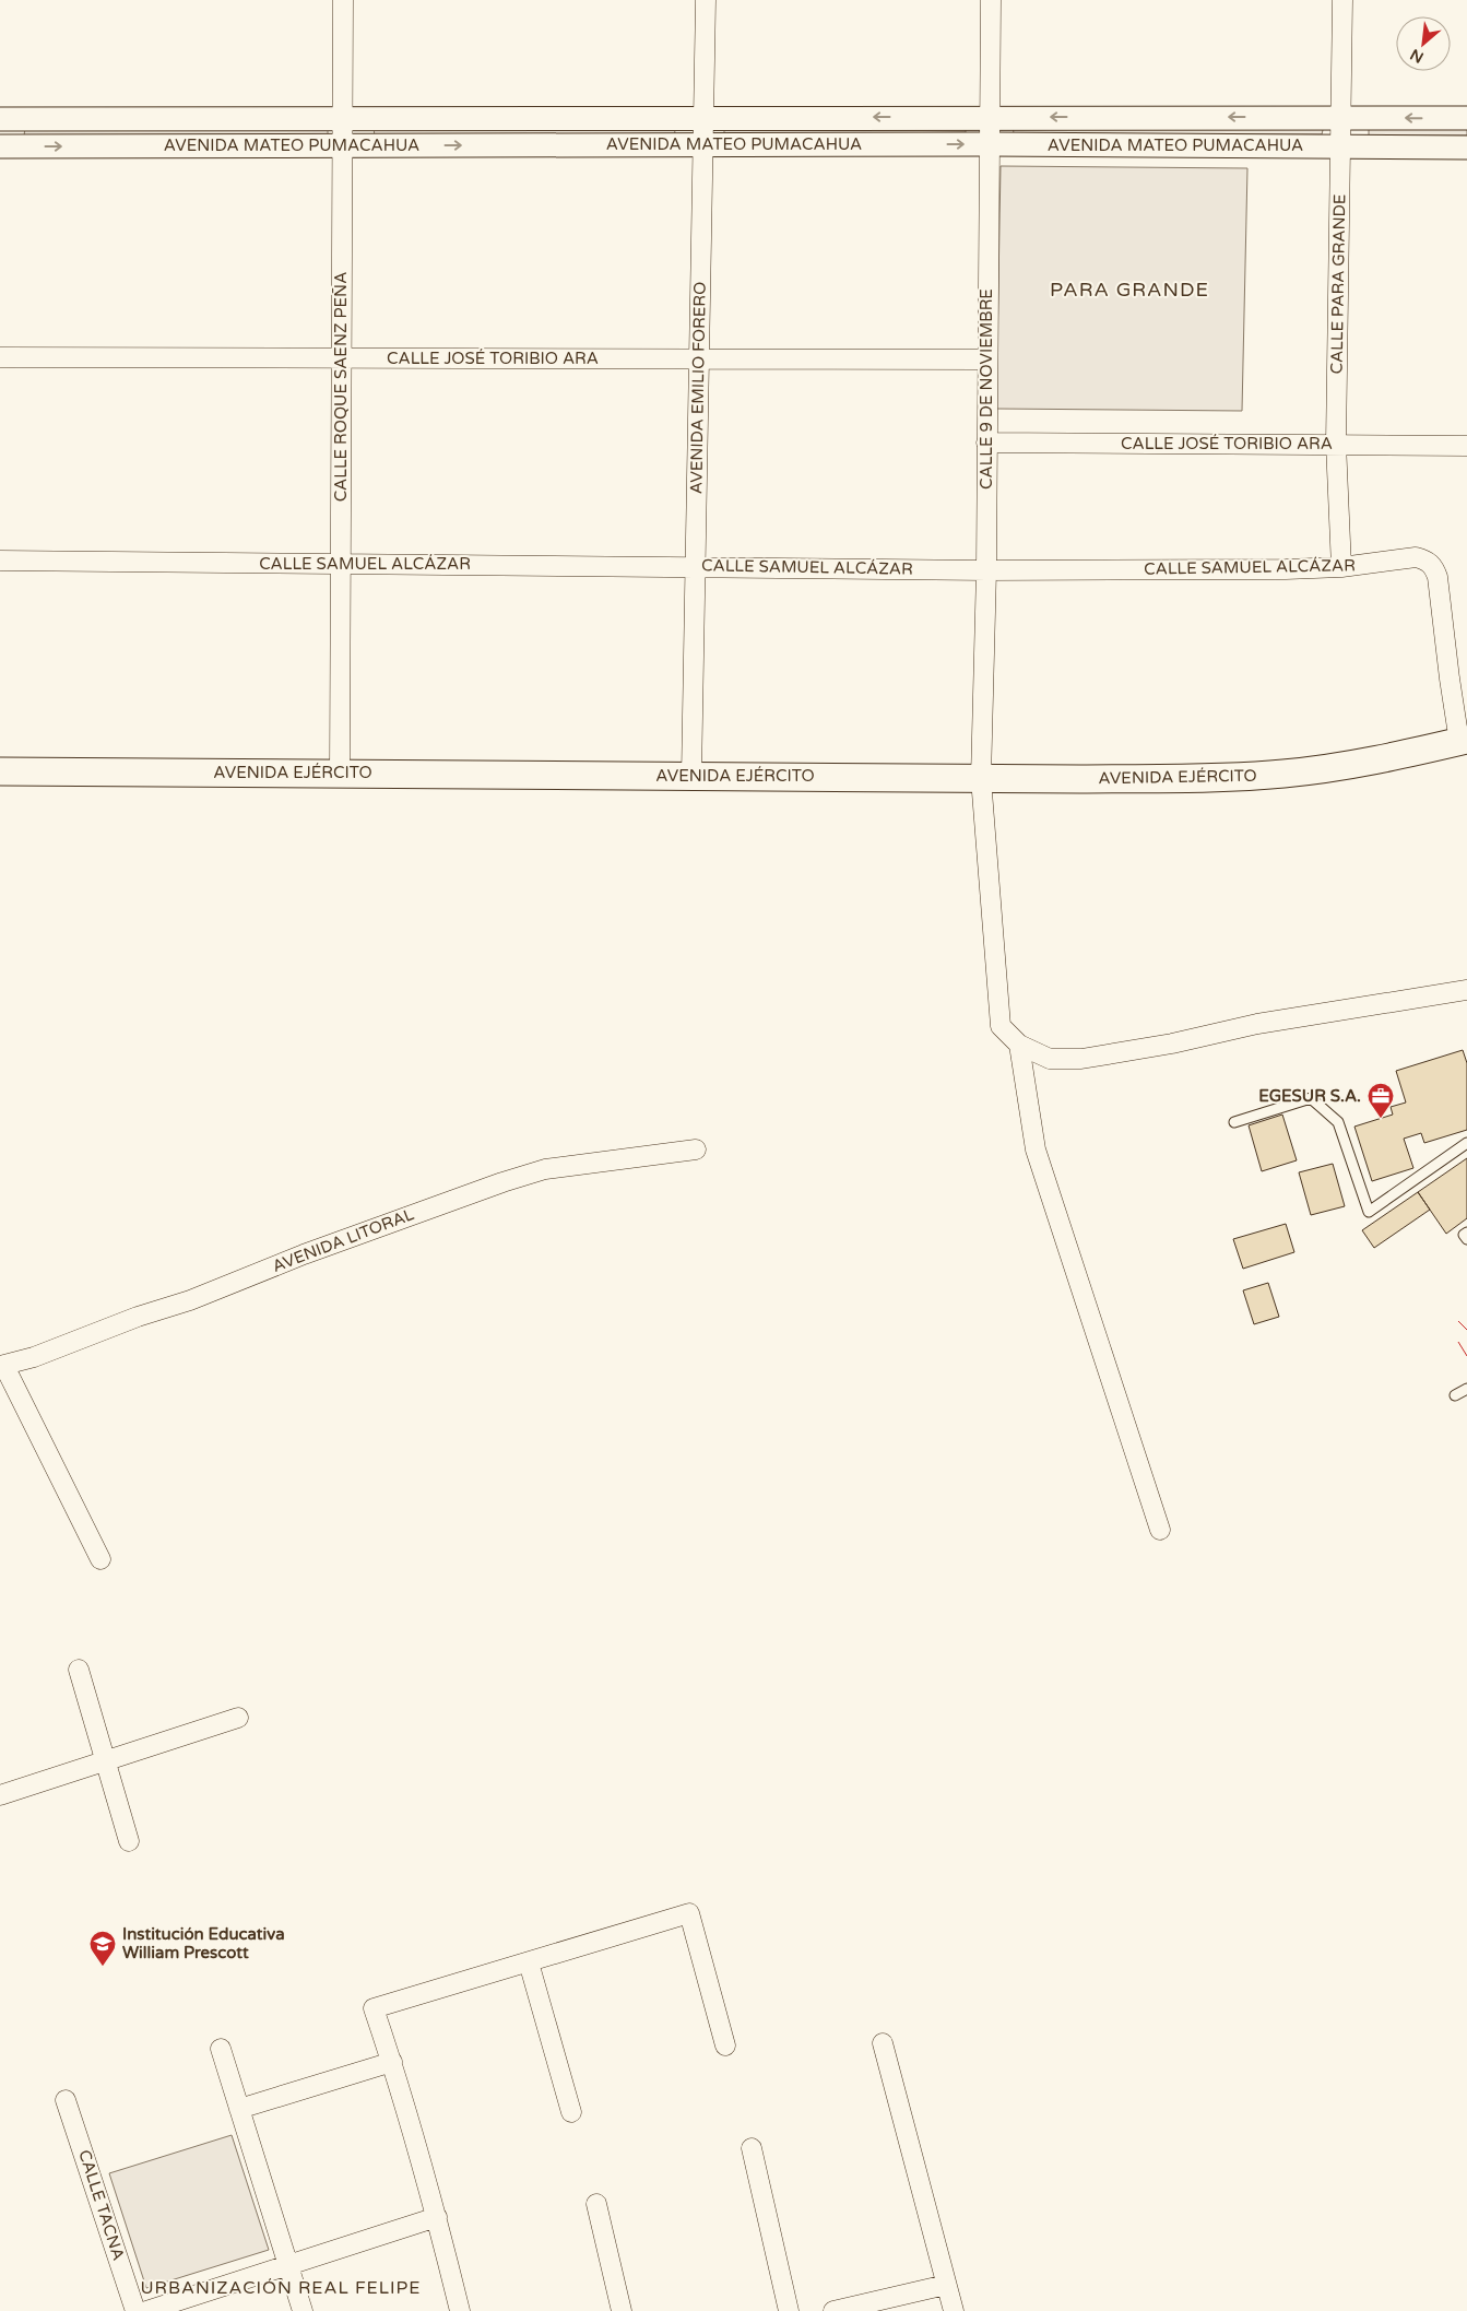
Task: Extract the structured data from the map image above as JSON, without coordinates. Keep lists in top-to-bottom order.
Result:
{
  "streets": {
    "main road": ["AVENIDA EJÉRCITO"],
    "street": [
      "AVENIDA MATEO PUMACAHUA",
      "CALLE PARA GRANDE",
      "CALLE JOSÉ TORIBIO ARA",
      "CALLE ROQUE SAENZ PEÑA",
      "AVENIDA EMILIO FORERO",
      "CALLE 9 DE NOVIEMBRE",
      "CALLE SAMUEL ALCÁZAR",
      "AVENIDA LITORAL",
      "CALLE TACNA"
    ]
  },
  "crossings": [
    ["AVENIDA MATEO PUMACAHUA", "CALLE PARA GRANDE"],
    ["AVENIDA MATEO PUMACAHUA", "CALLE ROQUE SAENZ PEÑA"],
    ["AVENIDA MATEO PUMACAHUA", "AVENIDA EMILIO FORERO"],
    ["AVENIDA MATEO PUMACAHUA", "CALLE 9 DE NOVIEMBRE"],
    ["CALLE PARA GRANDE", "CALLE JOSÉ TORIBIO ARA"],
    ["CALLE PARA GRANDE", "CALLE SAMUEL ALCÁZAR"],
    ["CALLE JOSÉ TORIBIO ARA", "CALLE ROQUE SAENZ PEÑA"],
    ["CALLE JOSÉ TORIBIO ARA", "AVENIDA EMILIO FORERO"],
    ["CALLE JOSÉ TORIBIO ARA", "CALLE 9 DE NOVIEMBRE"],
    ["CALLE ROQUE SAENZ PEÑA", "CALLE SAMUEL ALCÁZAR"],
    ["CALLE ROQUE SAENZ PEÑA", "AVENIDA EJÉRCITO"],
    ["AVENIDA EMILIO FORERO", "CALLE SAMUEL ALCÁZAR"],
    ["AVENIDA EMILIO FORERO", "AVENIDA EJÉRCITO"],
    ["CALLE 9 DE NOVIEMBRE", "CALLE SAMUEL ALCÁZAR"],
    ["CALLE 9 DE NOVIEMBRE", "AVENIDA EJÉRCITO"],
    ["CALLE SAMUEL ALCÁZAR", "AVENIDA EJÉRCITO"]
  ],
  "districts": ["PARA GRANDE", "URBANIZACIÓN REAL FELIPE"],
  "places": {
    "office": ["EGESUR S.A."],
    "school or university": ["Institución Educativa William Prescott"]
  },
  "north": "bottom left"
}
